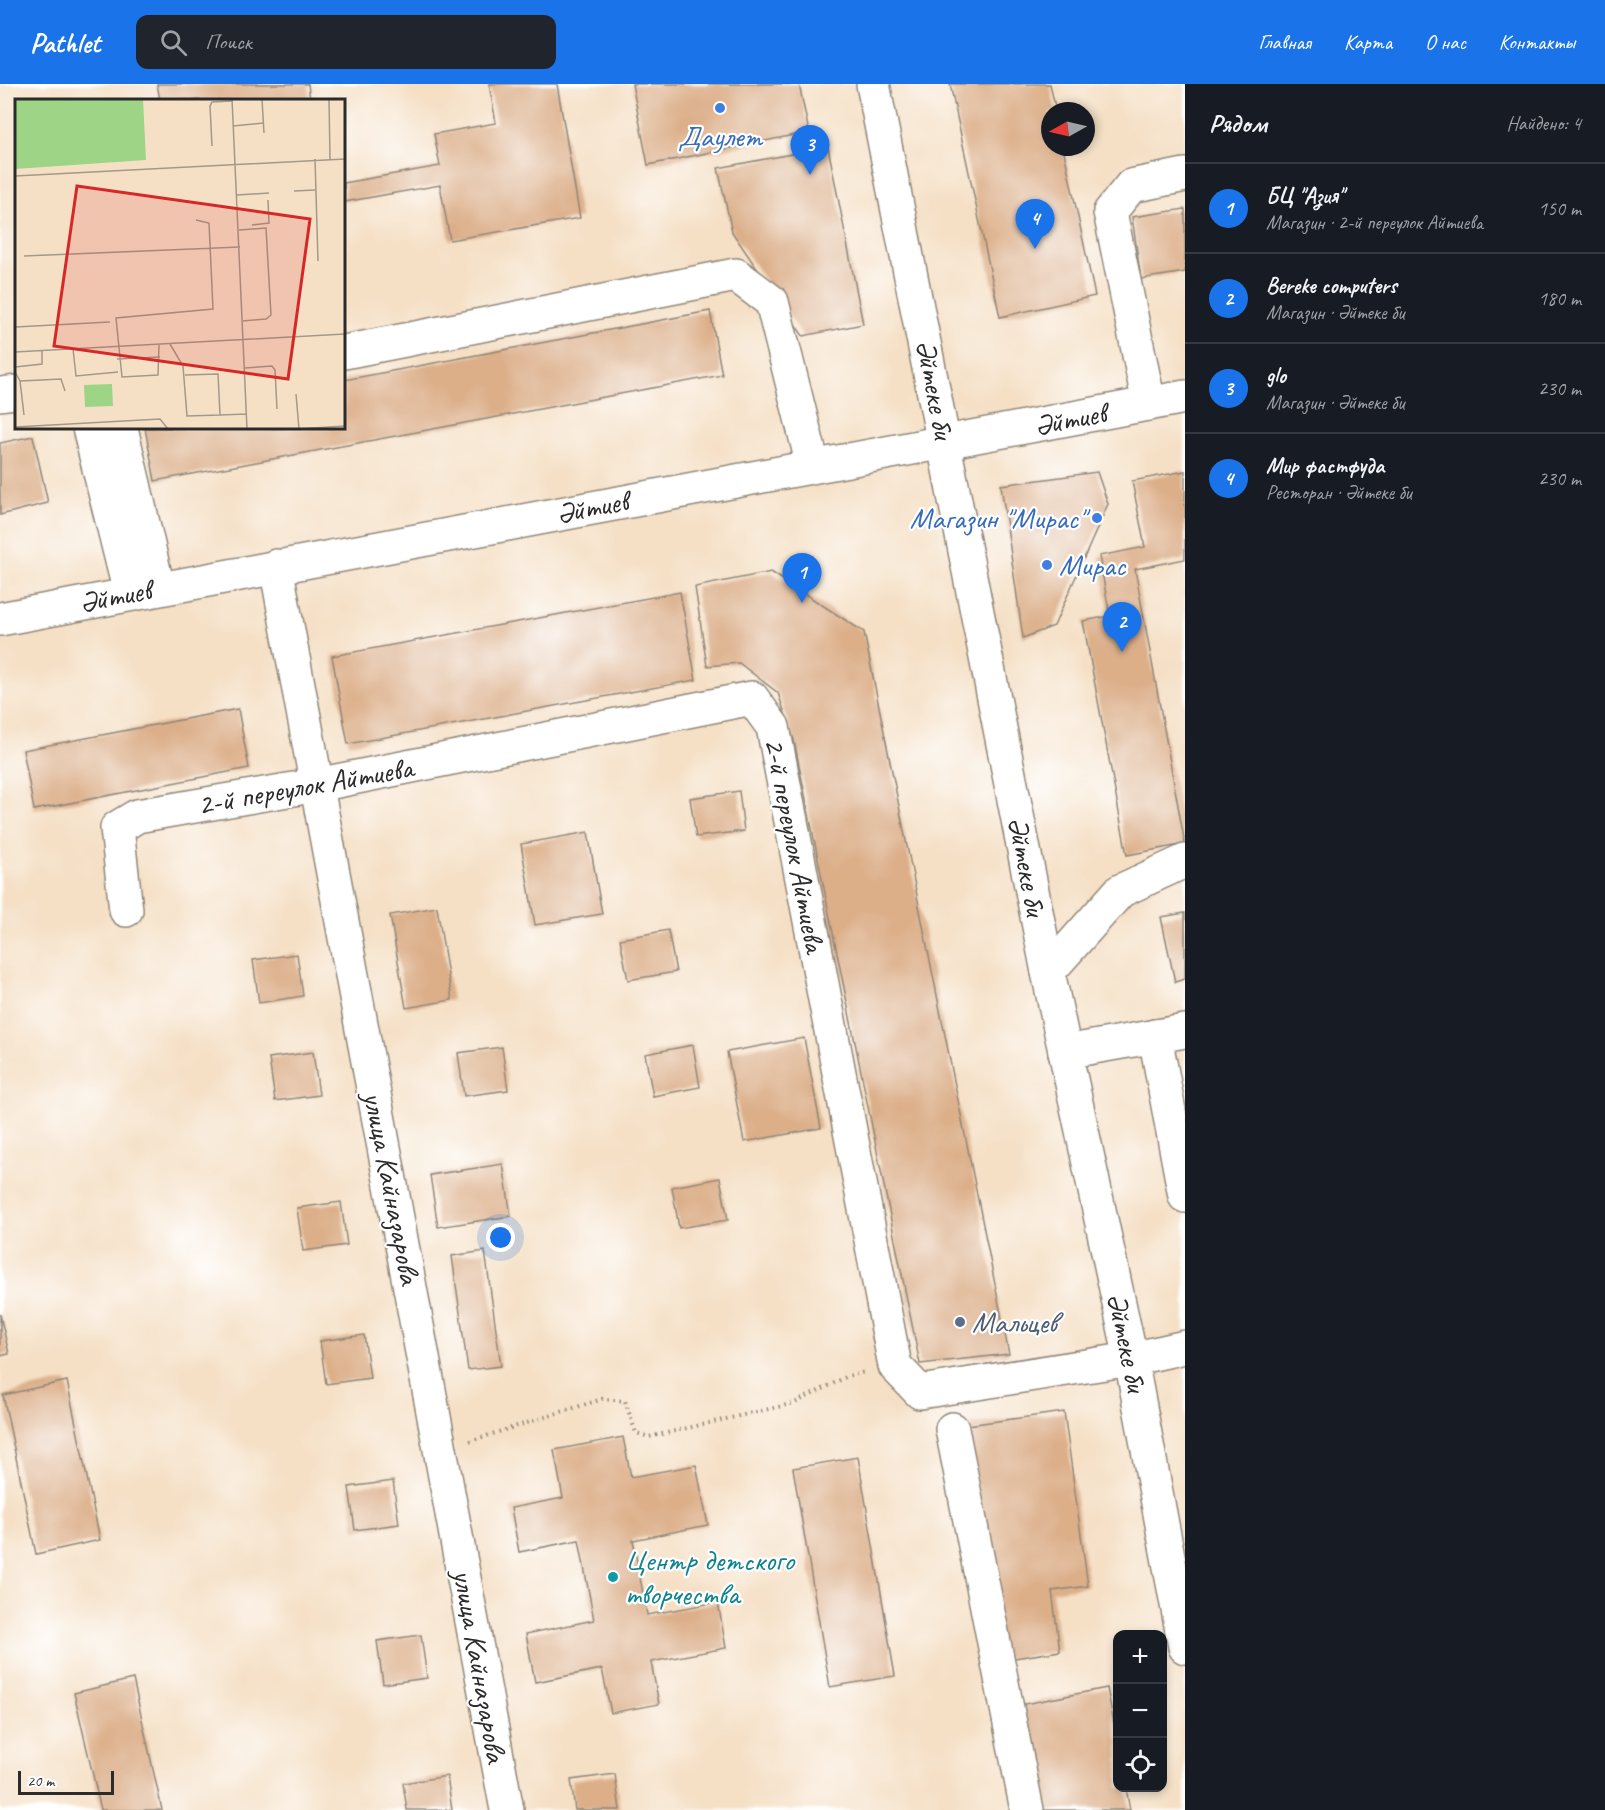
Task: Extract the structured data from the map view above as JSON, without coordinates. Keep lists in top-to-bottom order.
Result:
{
  "streets": {
    "street": [
      "Әйтеке би",
      "Әйтиев",
      "2-й переулок Айтиева",
      "улица Кайназарова"
    ]
  },
  "crossings": [
    ["Әйтеке би", "Әйтиев"],
    ["Әйтиев", "улица Кайназарова"],
    ["2-й переулок Айтиева", "улица Кайназарова"]
  ],
  "places": [
    "Даулет",
    "Магазин \"Мирас\"",
    "Мирас",
    "Мальцев",
    "Центр детского творчества"
  ],
  "scale_bar": "20 m",
  "north": "left",
  "page": {
    "header": "Pathlet",
    "search": "Поиск",
    "nav": [
      "Главная",
      "Карта",
      "О нас",
      "Контакты"
    ],
    "heading": ["Рядом", "Найдено: 4"],
    "pins": [
      "3",
      "4",
      "1",
      "2"
    ],
    "list": [
      {
        "mark": "1",
        "name": "БЦ \"Азия\"",
        "note": "Магазин · 2-й переулок Айтиева",
        "value": "150 m"
      },
      {
        "mark": "2",
        "name": "Bereke computers",
        "note": "Магазин · Әйтеке би",
        "value": "180 m"
      },
      {
        "mark": "3",
        "name": "glo",
        "note": "Магазин · Әйтеке би",
        "value": "230 m"
      },
      {
        "mark": "4",
        "name": "Мир фастфуда",
        "note": "Ресторан · Әйтеке би",
        "value": "230 m"
      }
    ],
    "map_buttons": ["+", "−"],
    "scale": "20 m"
  }
}
